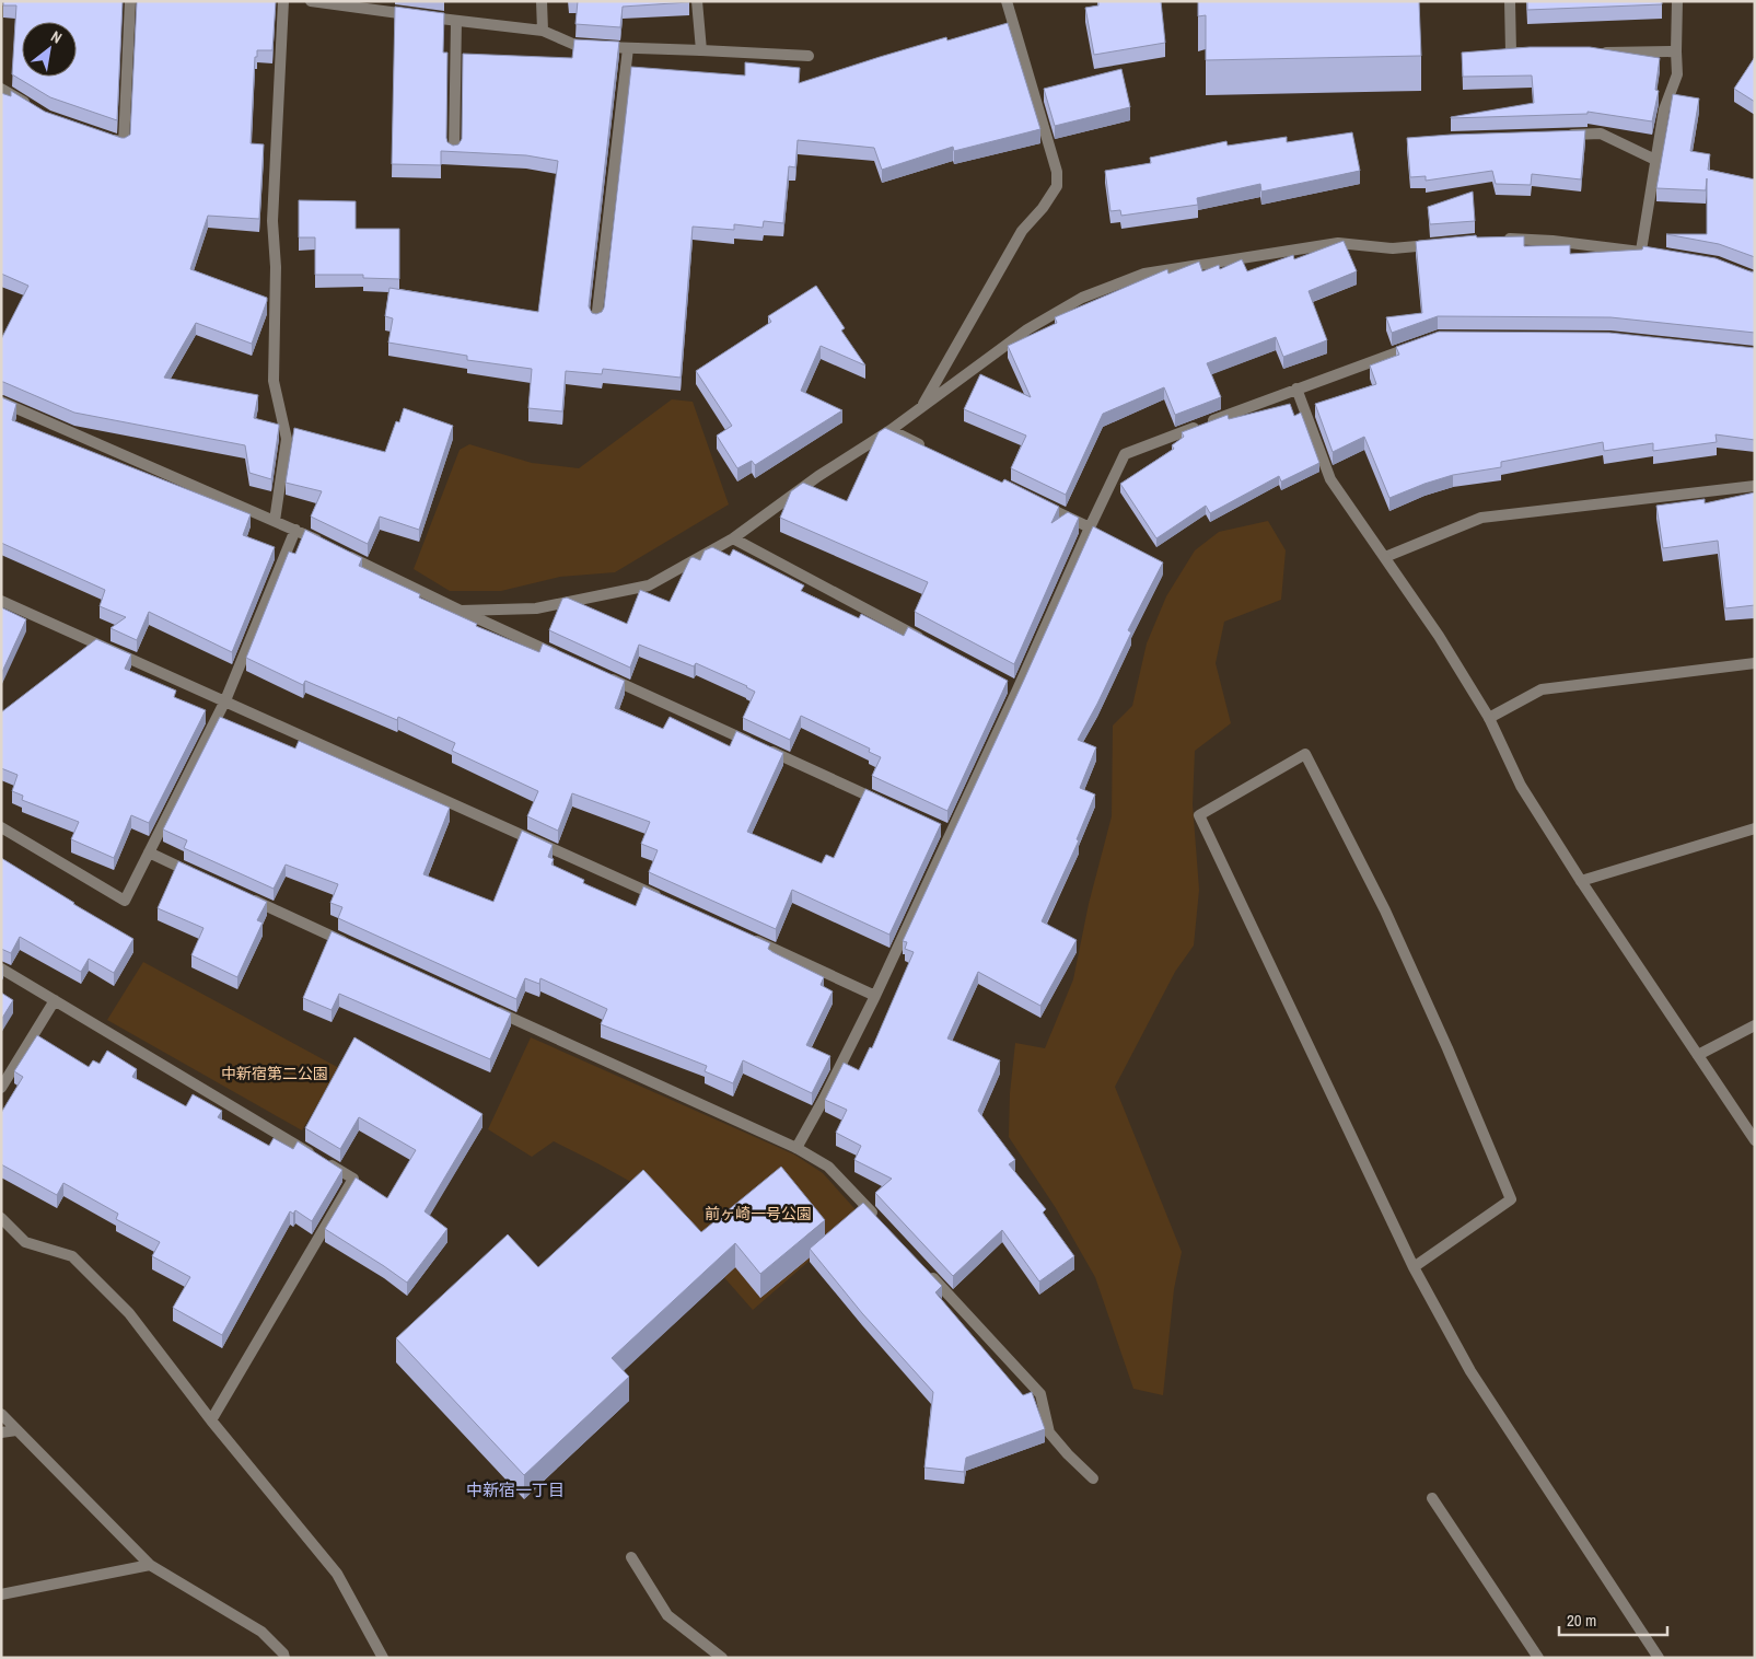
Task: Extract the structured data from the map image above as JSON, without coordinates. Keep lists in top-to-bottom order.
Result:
{
  "districts": ["中新宿一丁目"],
  "parks": ["中新宿第二公園", "前ヶ崎一号公園"],
  "scale_bar": "20 m",
  "north": "top right"
}
